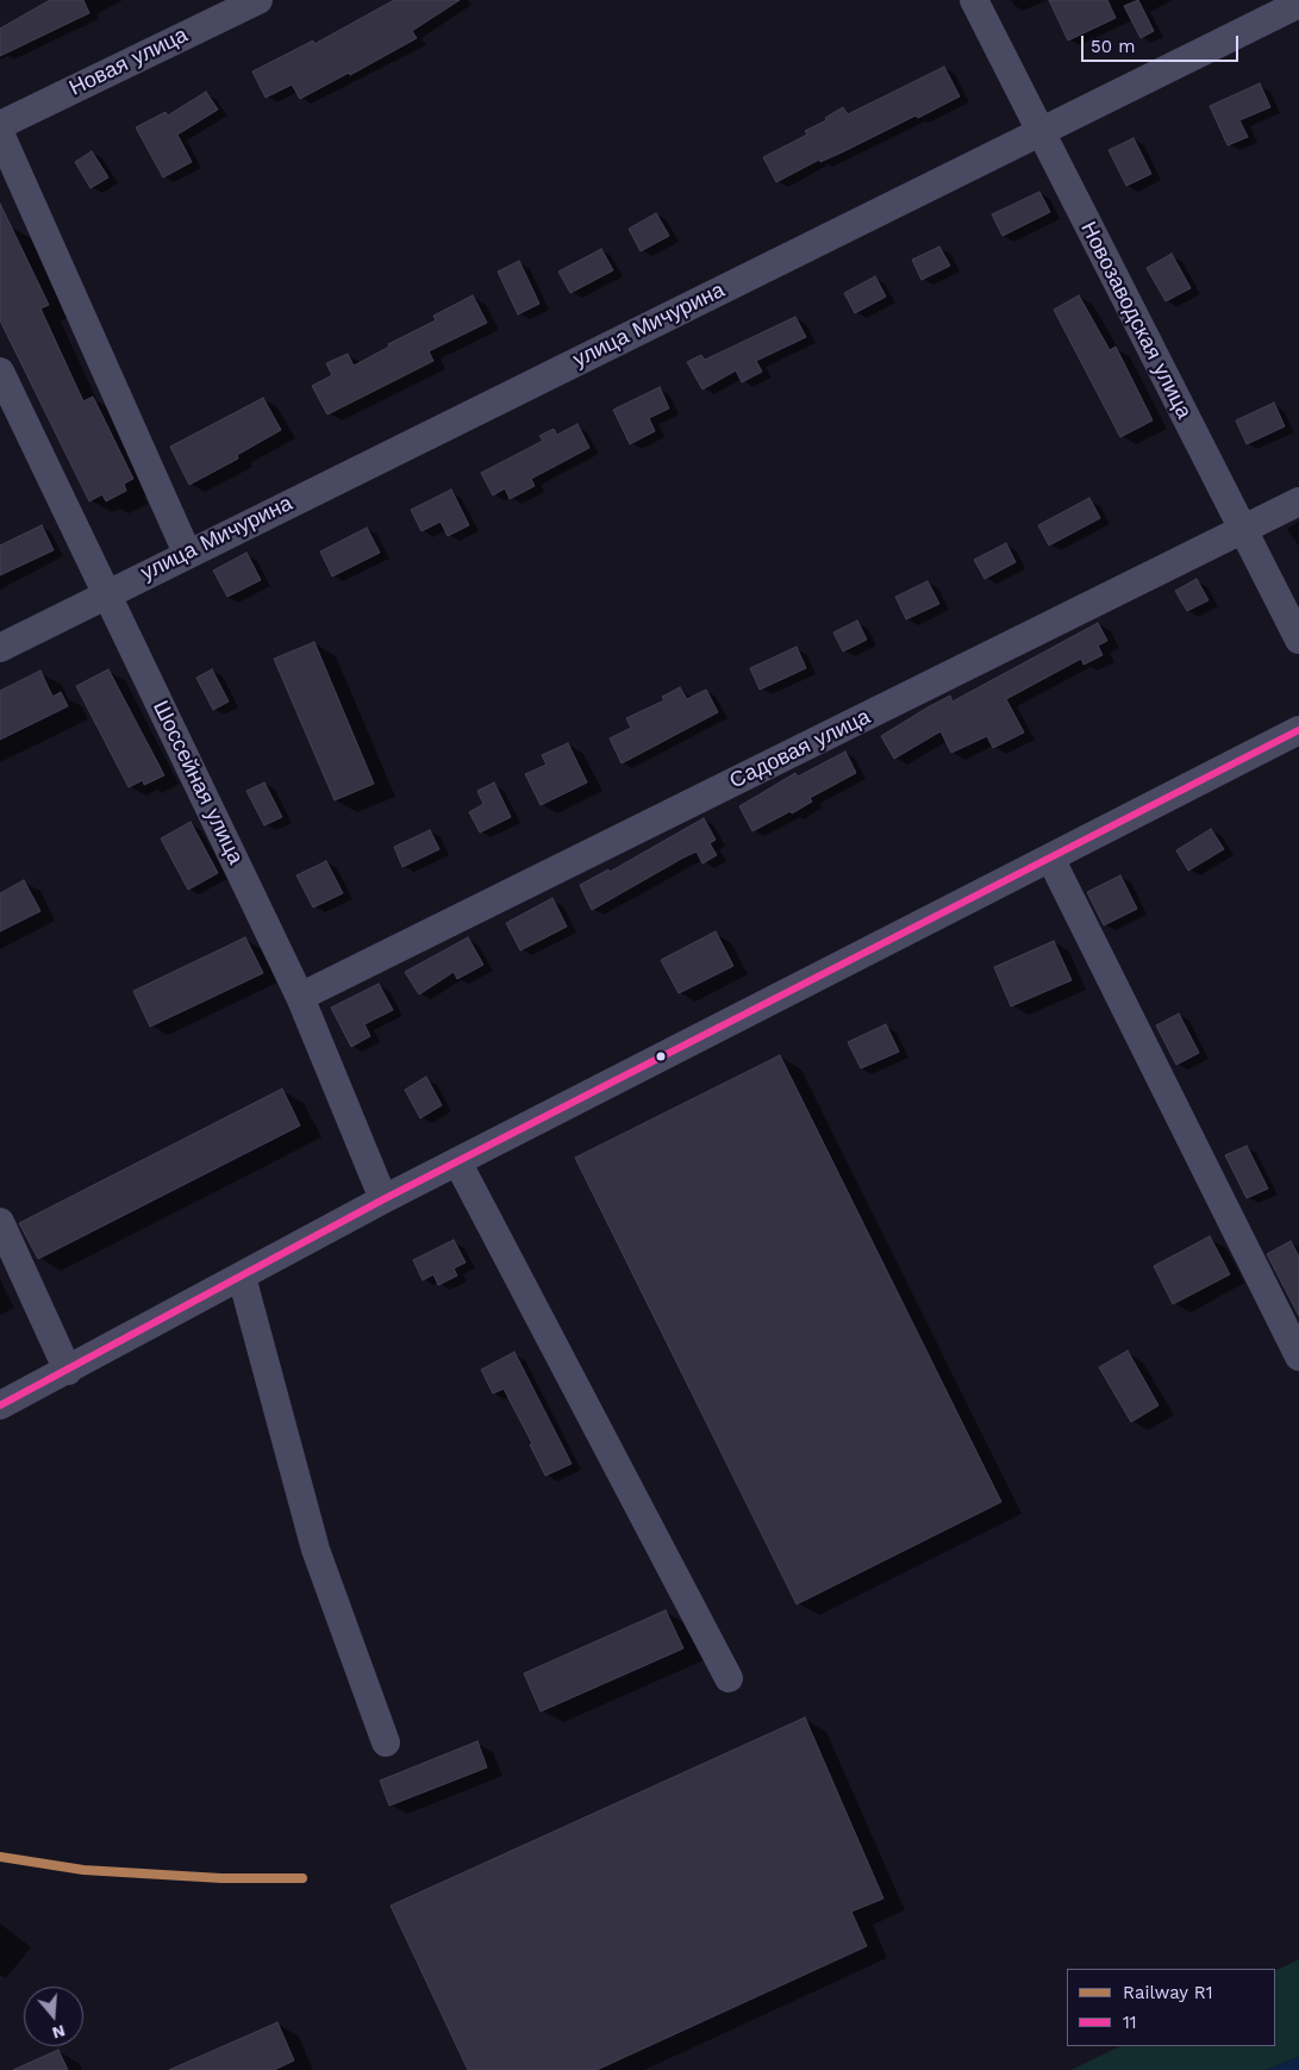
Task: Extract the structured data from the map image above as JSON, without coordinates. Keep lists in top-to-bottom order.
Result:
{
  "streets": {
    "street": [
      "Новая улица",
      "Новозаводская улица",
      "улица Мичурина",
      "Садовая улица",
      "Шоссейная улица"
    ]
  },
  "crossings": [
    ["Новозаводская улица", "улица Мичурина"],
    ["Новозаводская улица", "Садовая улица"],
    ["улица Мичурина", "Шоссейная улица"],
    ["Садовая улица", "Шоссейная улица"]
  ],
  "lines": ["transit line 11", "rail line R1"],
  "legend": ["Railway R1", "11"],
  "scale_bar": "50 m",
  "north": "bottom"
}
